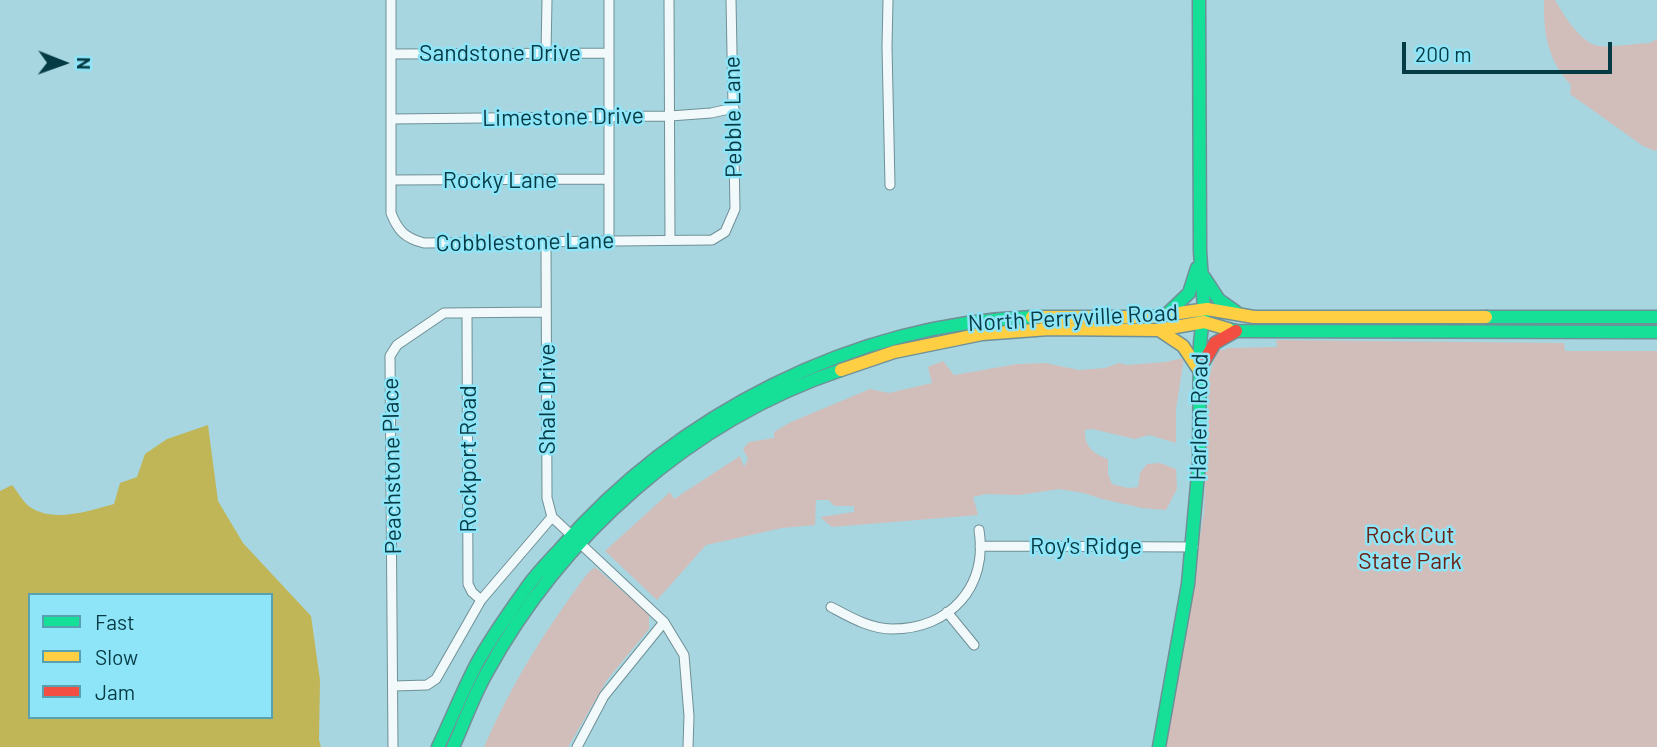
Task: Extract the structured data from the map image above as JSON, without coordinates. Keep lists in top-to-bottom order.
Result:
{
  "streets": {
    "main road": ["North Perryville Road", "Harlem Road"],
    "street": [
      "Sandstone Drive",
      "Limestone Drive",
      "Pebble Lane",
      "Rocky Lane",
      "Cobblestone Lane",
      "Shale Drive",
      "Rockport Road",
      "Peachstone Place",
      "Roy's Ridge"
    ]
  },
  "crossings": [
    ["Sandstone Drive", "Cobblestone Lane"],
    ["Limestone Drive", "Pebble Lane"],
    ["Limestone Drive", "Cobblestone Lane"],
    ["Pebble Lane", "Cobblestone Lane"],
    ["Rocky Lane", "Cobblestone Lane"],
    ["Cobblestone Lane", "Shale Drive"],
    ["North Perryville Road", "Harlem Road"],
    ["Shale Drive", "Peachstone Place"],
    ["Harlem Road", "Roy's Ridge"],
    ["Rockport Road", "Peachstone Place"]
  ],
  "parks": ["Rock Cut State Park"],
  "legend": ["Fast", "Slow", "Jam"],
  "scale_bar": "200 m",
  "north": "right"
}
